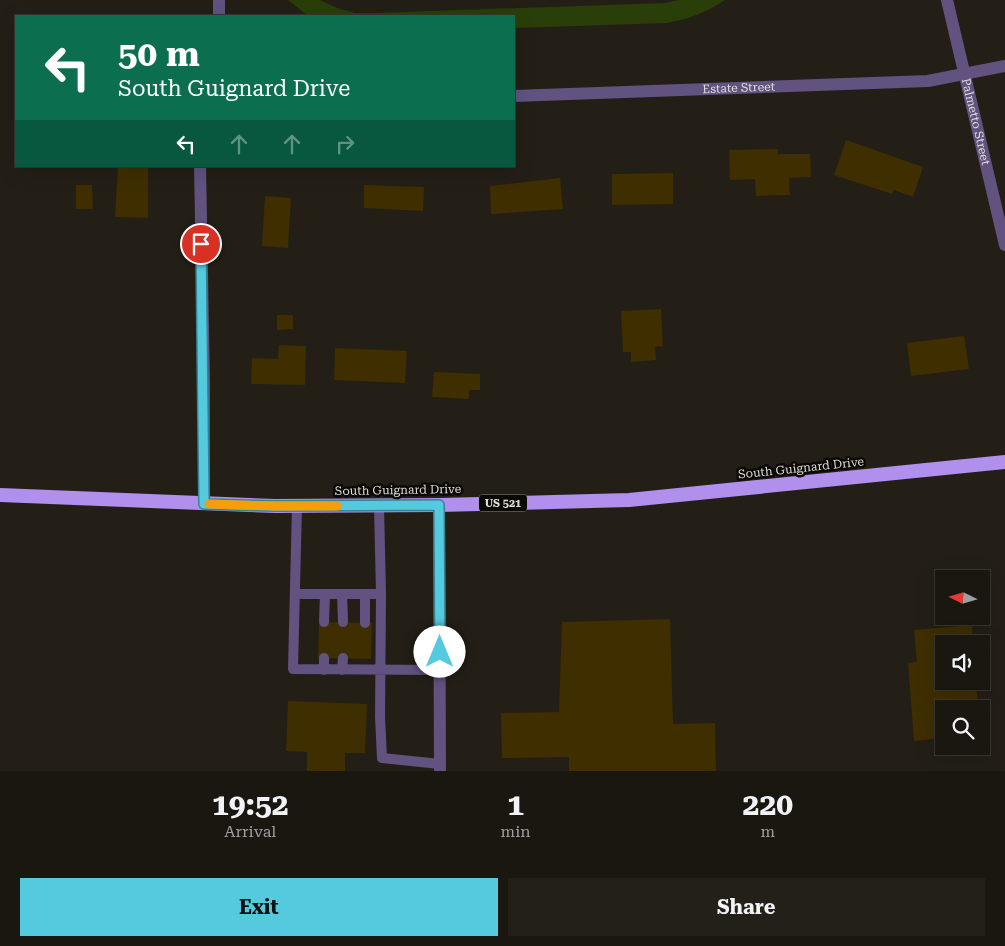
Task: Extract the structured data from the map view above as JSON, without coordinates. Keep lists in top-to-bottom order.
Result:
{
  "streets": {
    "highway": ["South Guignard Drive", "US 521"],
    "street": ["Estate Street", "Palmetto Street"]
  },
  "crossings": [
    ["Estate Street", "Palmetto Street"]
  ],
  "north": "left",
  "page": {
    "turn": ["50 m", "South Guignard Drive"],
    "eta": [
      "19:52",
      "Arrival",
      "1",
      "min",
      "220",
      "m"
    ],
    "buttons": ["Exit", "Share"]
  }
}
